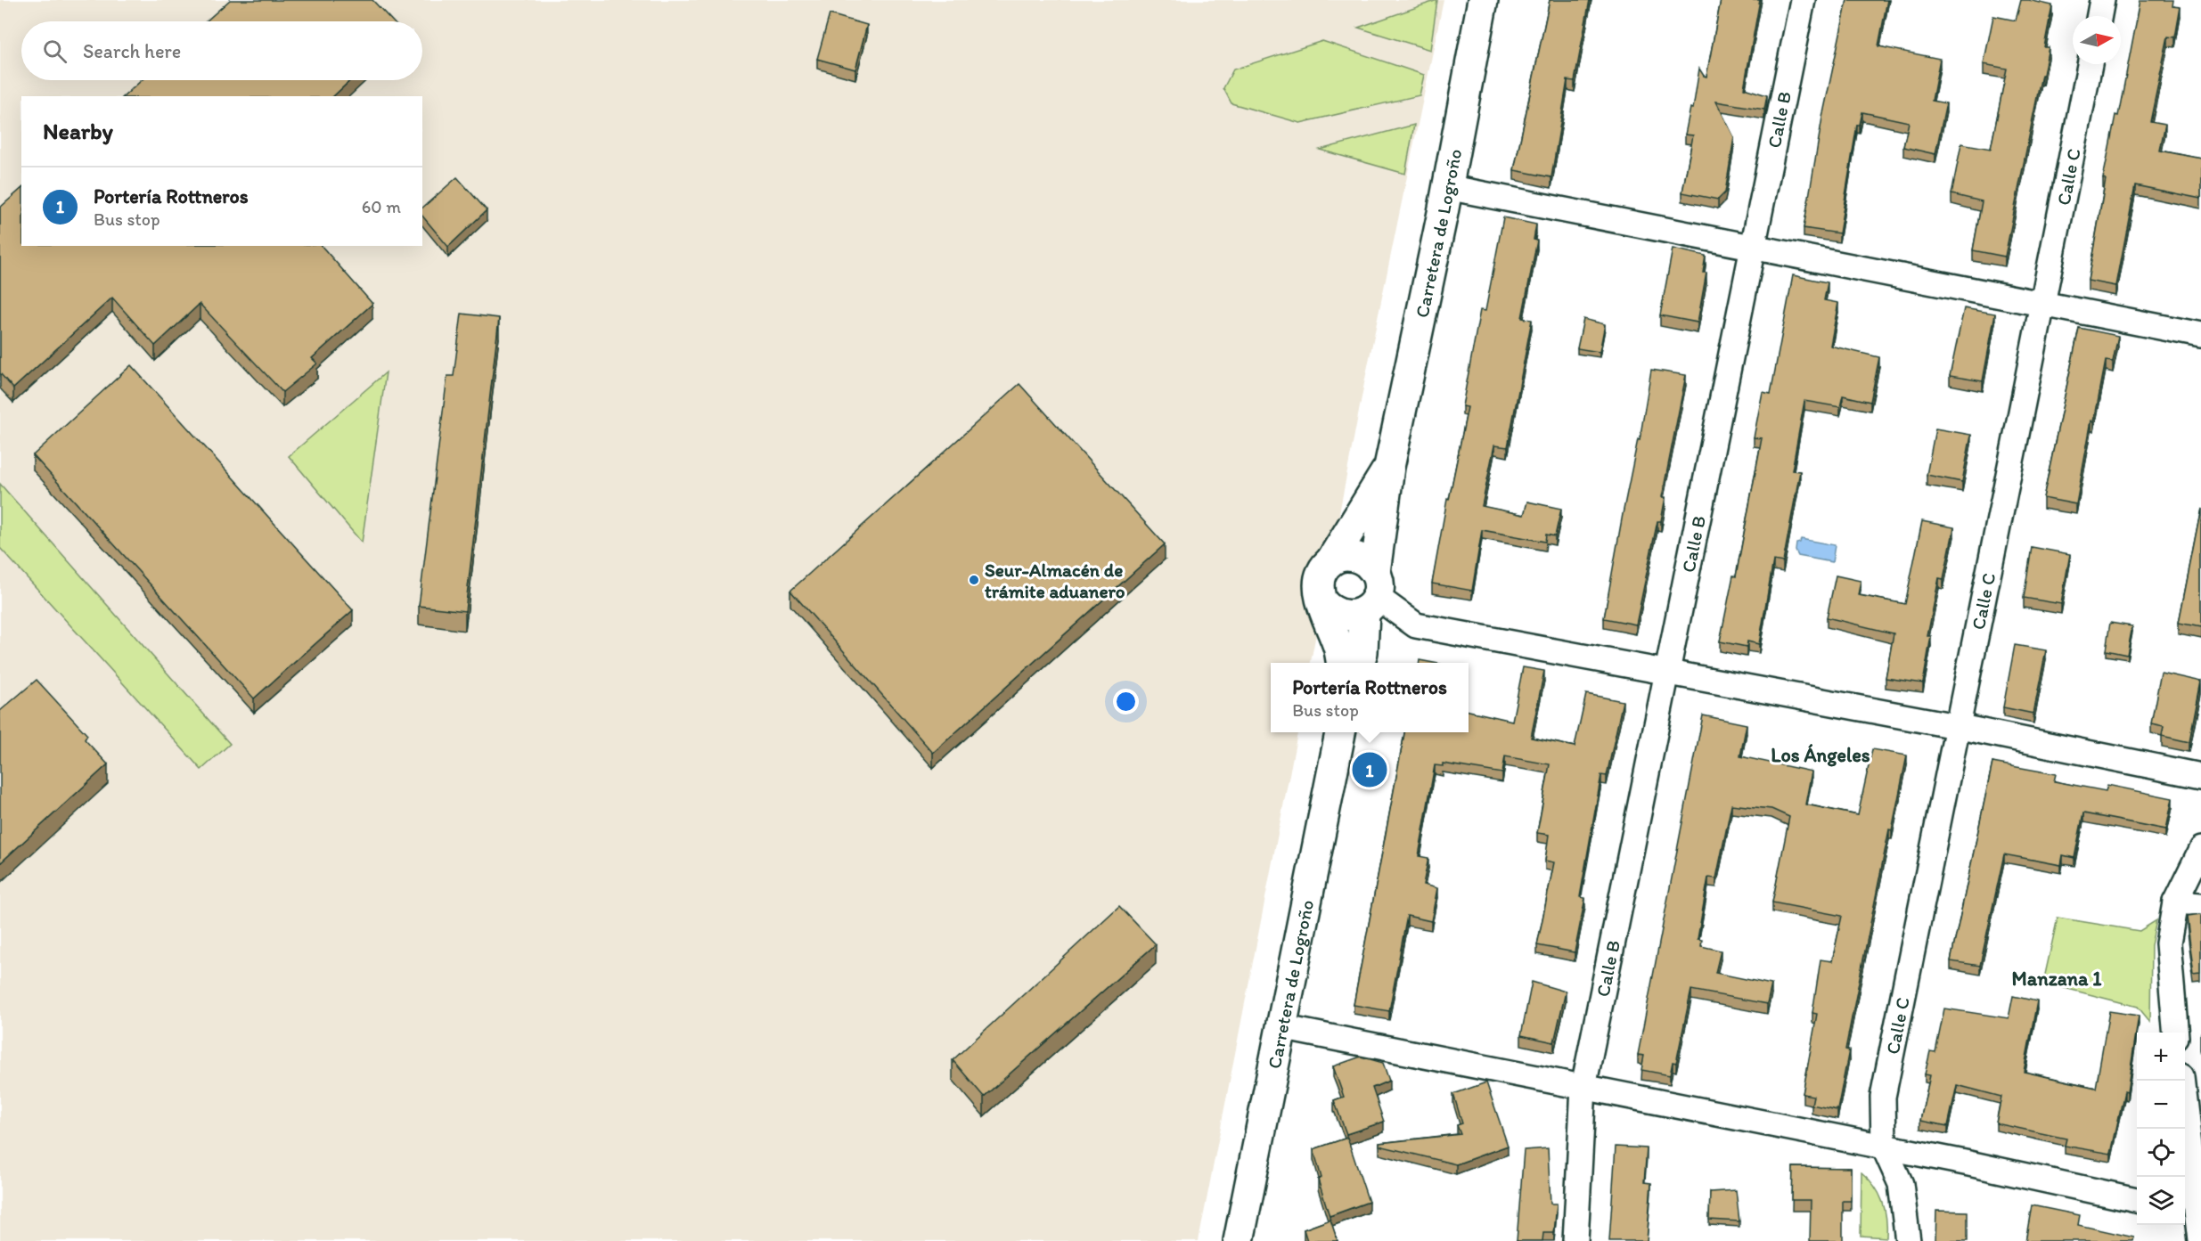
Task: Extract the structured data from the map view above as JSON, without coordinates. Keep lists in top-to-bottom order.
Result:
{
  "streets": {
    "main road": ["Carretera de Logroño"],
    "street": ["Calle B", "Calle C"]
  },
  "districts": ["Los Ángeles", "Manzana 1"],
  "places": ["Seur-Almacén de trámite aduanero"],
  "north": "right",
  "page": {
    "search": "Search here",
    "heading": "Nearby",
    "list": [
      {
        "mark": "1",
        "name": "Portería Rottneros",
        "note": "Bus stop",
        "value": "60 m"
      }
    ],
    "popup": ["Portería Rottneros", "Bus stop"],
    "pins": "1",
    "map_buttons": ["+", "−"]
  }
}
